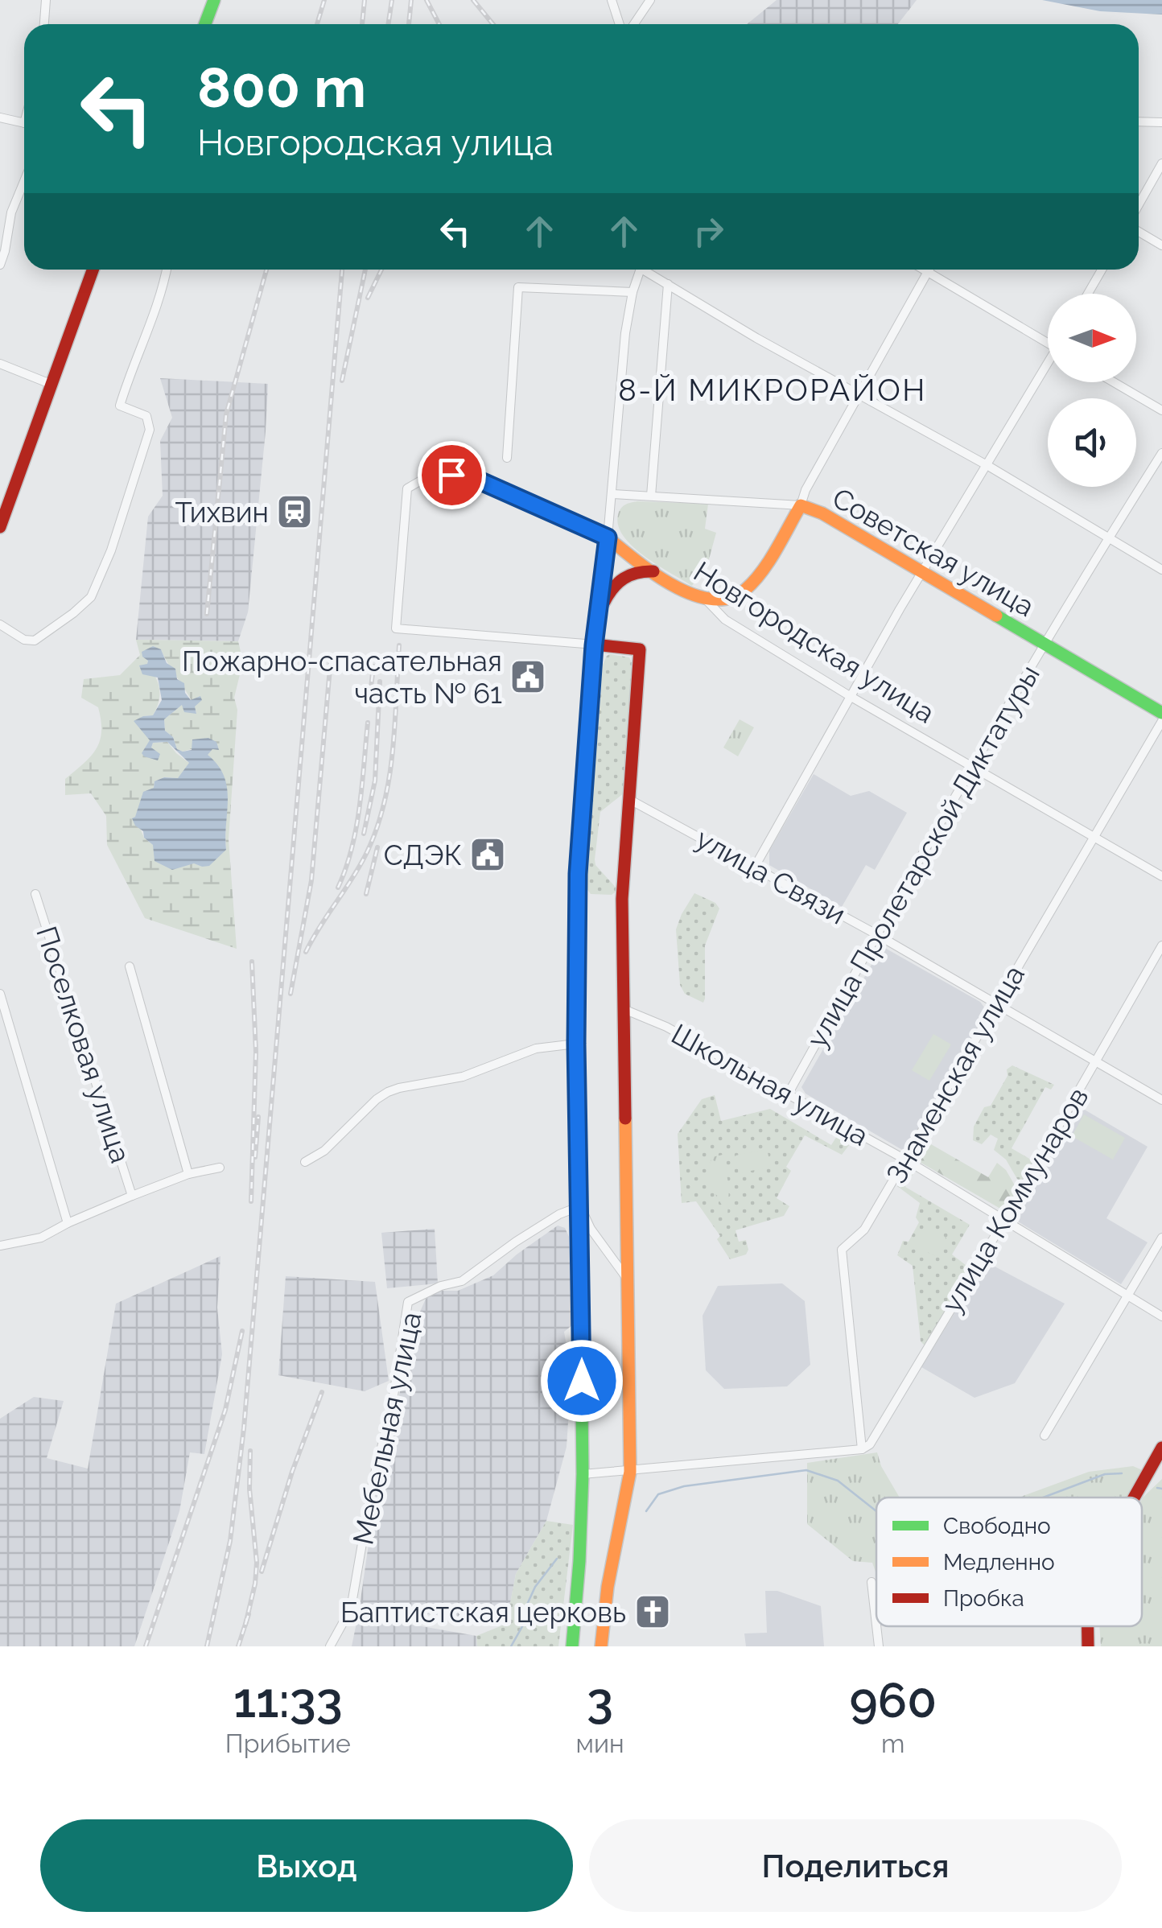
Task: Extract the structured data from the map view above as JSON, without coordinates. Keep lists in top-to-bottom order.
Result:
{
  "streets": {
    "main road": ["Советская улица", "Новгородская улица"],
    "street": [
      "улица Пролетарской Диктатуры",
      "улица Связи",
      "Поселковая улица",
      "Знаменская улица",
      "Школьная улица",
      "улица Коммунаров",
      "Мебельная улица"
    ]
  },
  "crossings": [
    ["Советская улица", "улица Пролетарской Диктатуры"],
    ["Новгородская улица", "улица Пролетарской Диктатуры"],
    ["Новгородская улица", "Знаменская улица"],
    ["улица Пролетарской Диктатуры", "улица Связи"],
    ["улица Пролетарской Диктатуры", "Школьная улица"],
    ["улица Связи", "Знаменская улица"],
    ["улица Связи", "улица Коммунаров"],
    ["Знаменская улица", "Школьная улица"],
    ["Знаменская улица", "улица Коммунаров"],
    ["Школьная улица", "улица Коммунаров"]
  ],
  "districts": ["8-Й МИКРОРАЙОН"],
  "places": {
    "station": ["Тихвин"],
    "public building": ["Пожарно-спасательная часть № 61", "СДЭК"],
    "church": ["Баптистская церковь"]
  },
  "legend": ["Свободно", "Медленно", "Пробка"],
  "north": "right",
  "page": {
    "turn": ["800 m", "Новгородская улица"],
    "eta": [
      "11:33",
      "Прибытие",
      "3",
      "мин",
      "960",
      "m"
    ],
    "buttons": ["Выход", "Поделиться"]
  }
}
